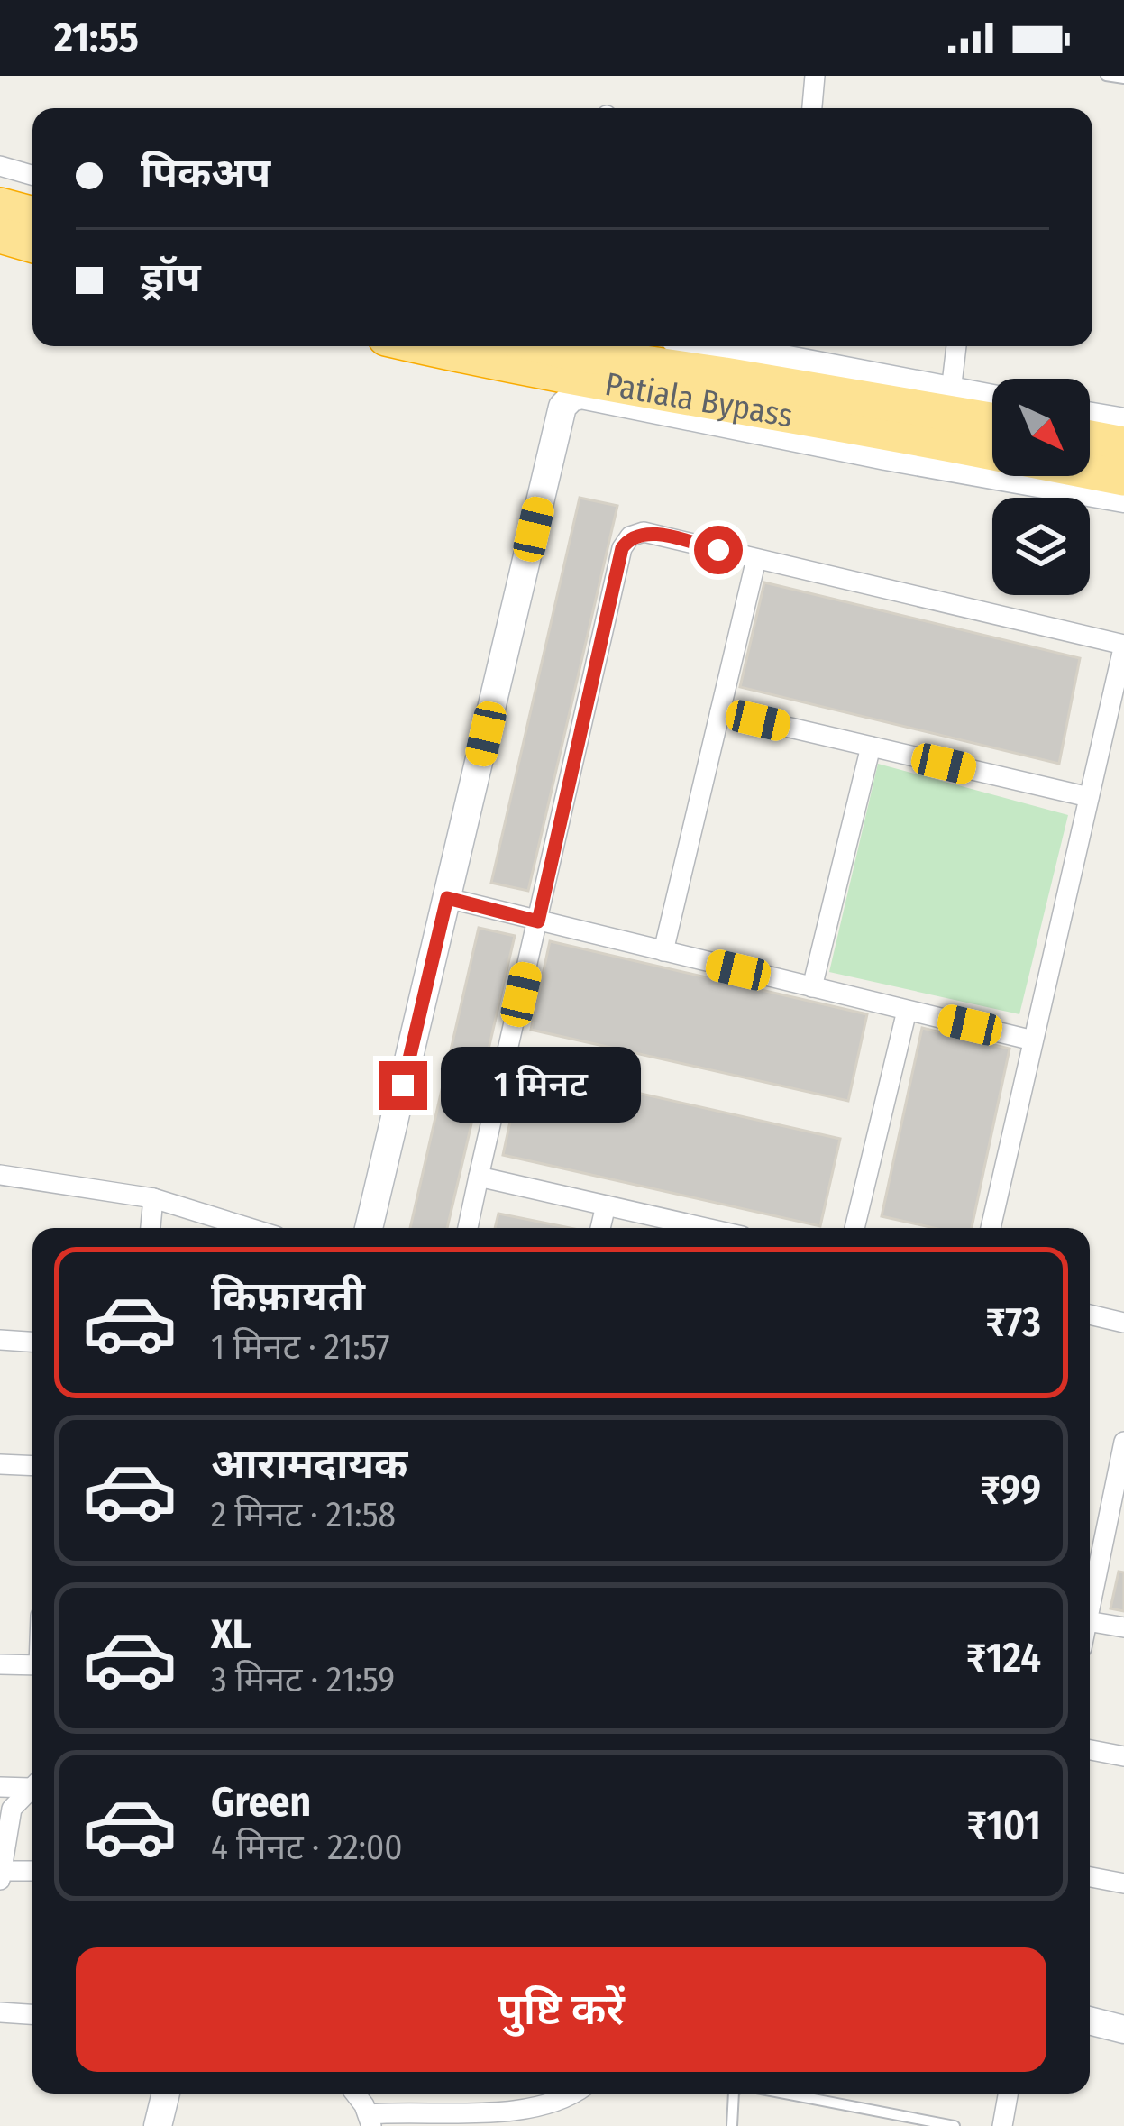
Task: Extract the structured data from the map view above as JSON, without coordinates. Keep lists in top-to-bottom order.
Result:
{
  "streets": {
    "highway": ["Patiala Bypass"]
  },
  "north": "bottom right",
  "page": {
    "status": "21:55",
    "banner": ["पिकअप", "ड्रॉप"],
    "bubble": "1 मिनट",
    "list": [
      {
        "name": "किफ़ायती",
        "note": "1 मिनट · 21:57",
        "value": "₹73"
      },
      {
        "name": "आरामदायक",
        "note": "2 मिनट · 21:58",
        "value": "₹99"
      },
      {
        "name": "XL",
        "note": "3 मिनट · 21:59",
        "value": "₹124"
      },
      {
        "name": "Green",
        "note": "4 मिनट · 22:00",
        "value": "₹101"
      }
    ],
    "buttons": "पुष्टि करें"
  }
}
